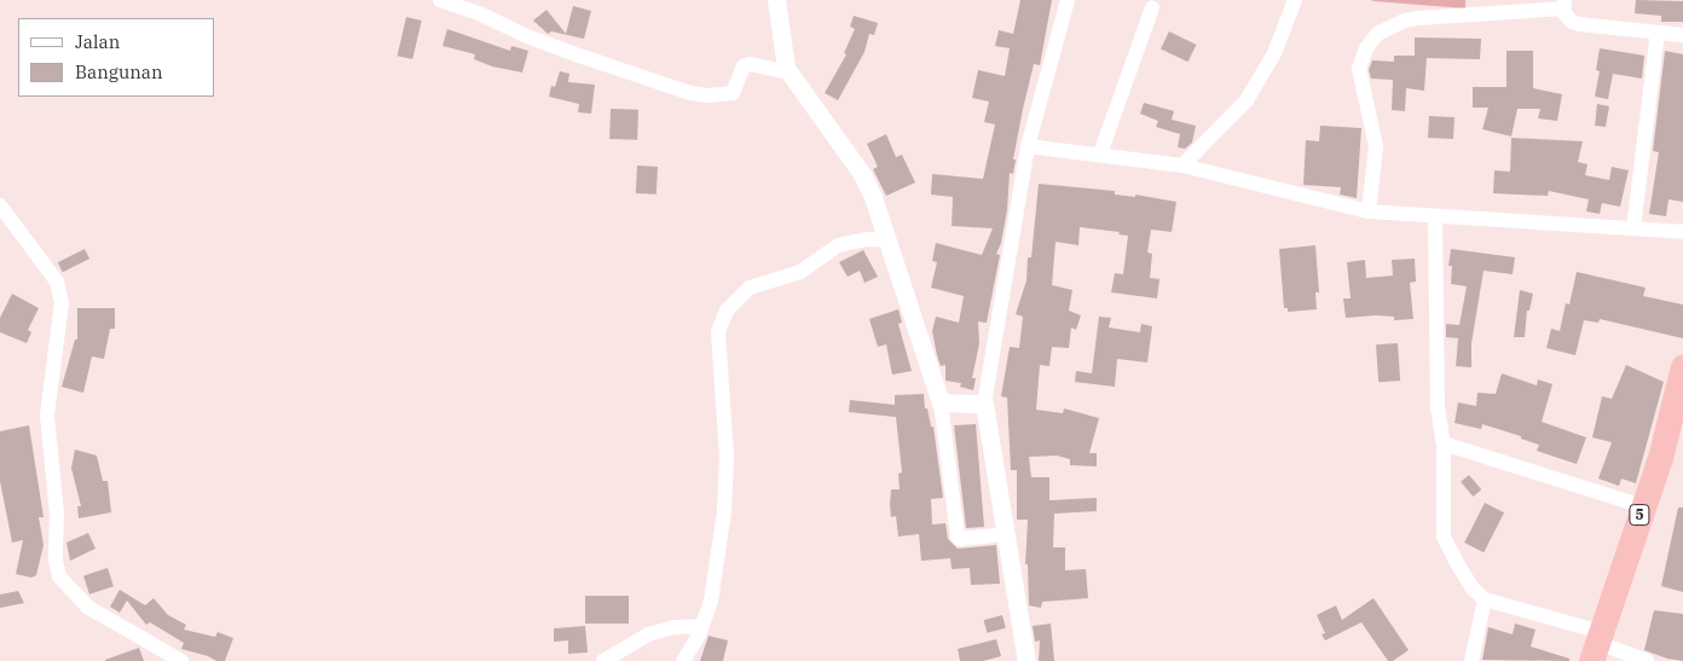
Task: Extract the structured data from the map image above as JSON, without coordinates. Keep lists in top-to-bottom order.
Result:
{
  "streets": {
    "highway": ["5"]
  },
  "legend": ["Jalan", "Bangunan"]
}
